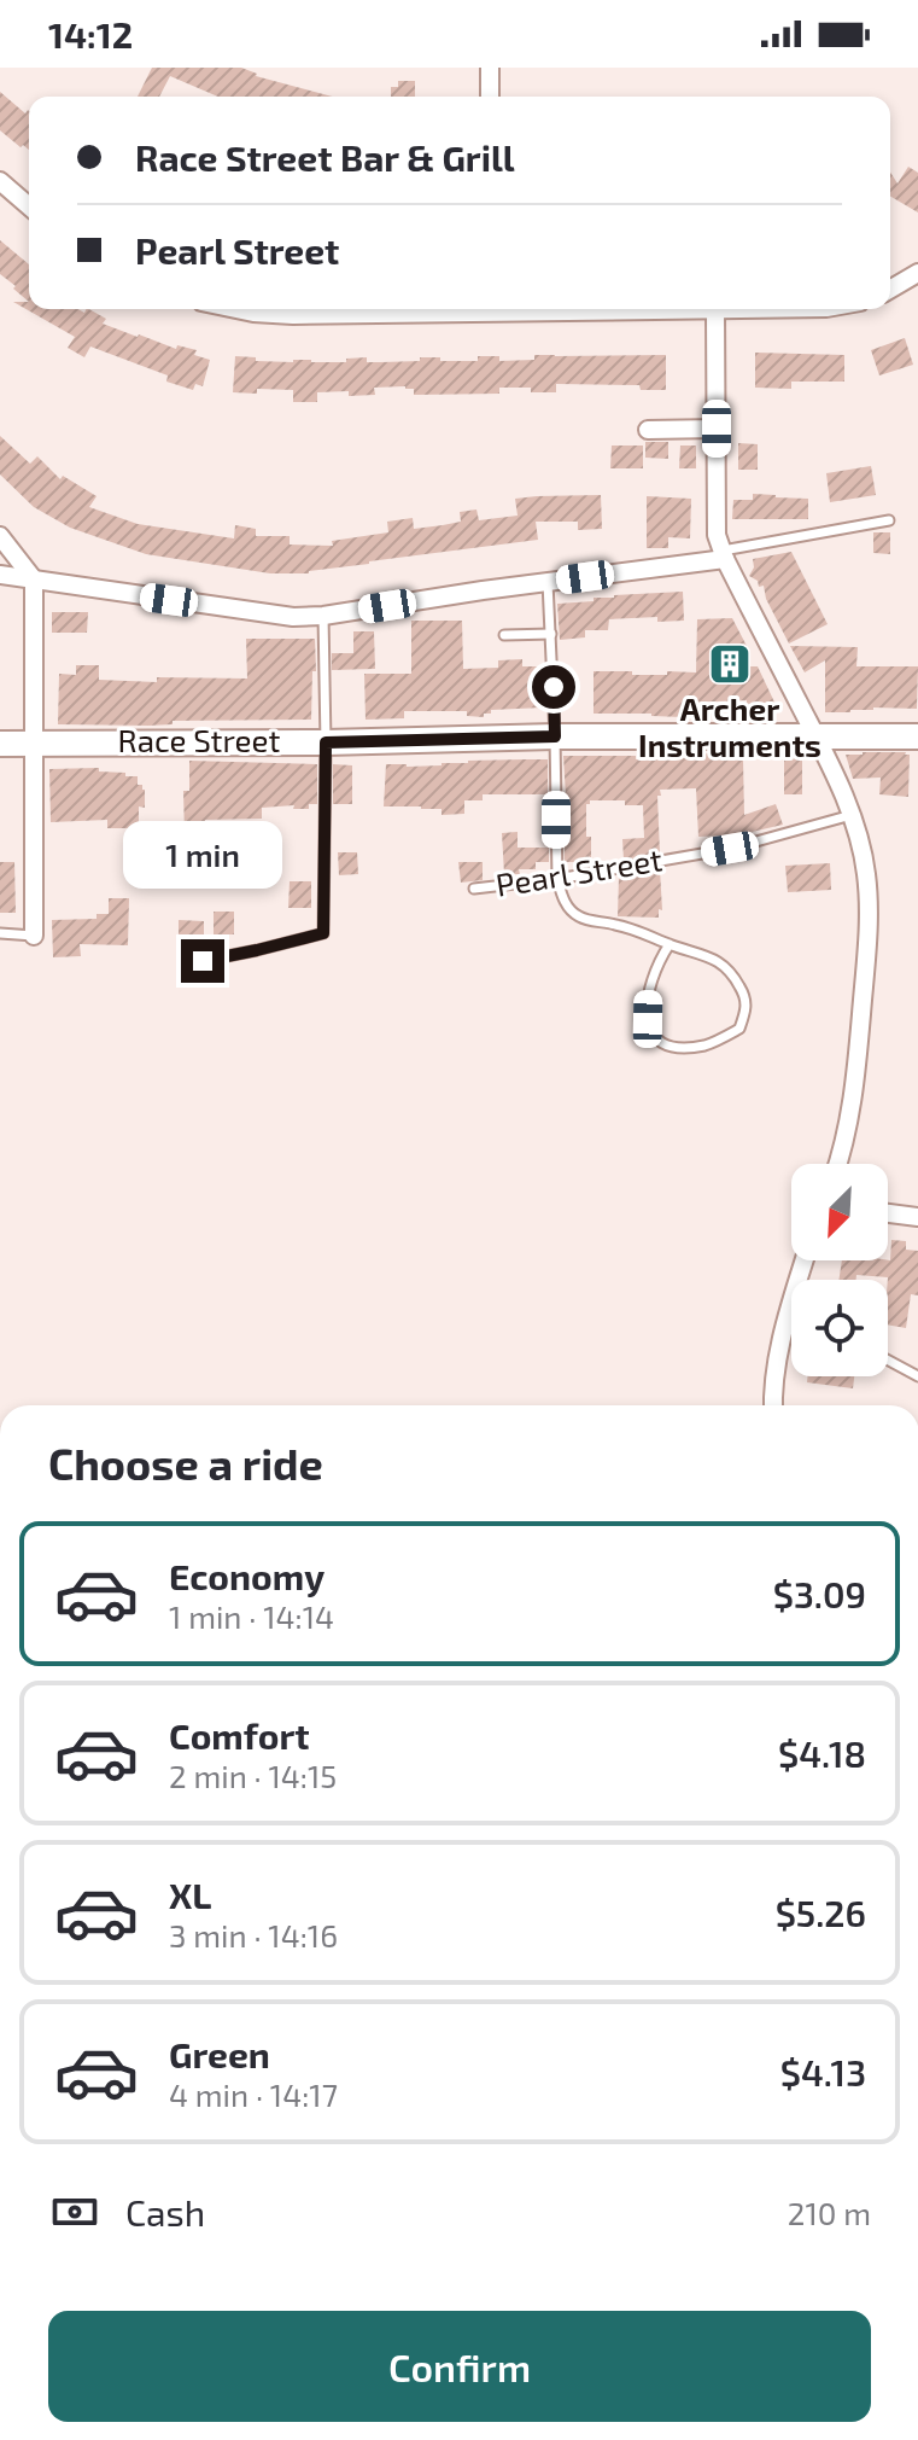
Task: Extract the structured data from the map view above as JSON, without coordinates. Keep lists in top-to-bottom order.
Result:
{
  "streets": {
    "main road": ["Race Street"],
    "lane": ["Pearl Street"]
  },
  "places": {
    "building": ["Archer Instruments"]
  },
  "north": "bottom left",
  "page": {
    "status": "14:12",
    "banner": ["Race Street Bar & Grill", "Pearl Street"],
    "bubble": "1 min",
    "heading": "Choose a ride",
    "list": [
      {
        "name": "Economy",
        "note": "1 min · 14:14",
        "value": "$3.09"
      },
      {
        "name": "Comfort",
        "note": "2 min · 14:15",
        "value": "$4.18"
      },
      {
        "name": "XL",
        "note": "3 min · 14:16",
        "value": "$5.26"
      },
      {
        "name": "Green",
        "note": "4 min · 14:17",
        "value": "$4.13"
      }
    ],
    "pay": ["Cash", "210 m"],
    "buttons": "Confirm"
  }
}
